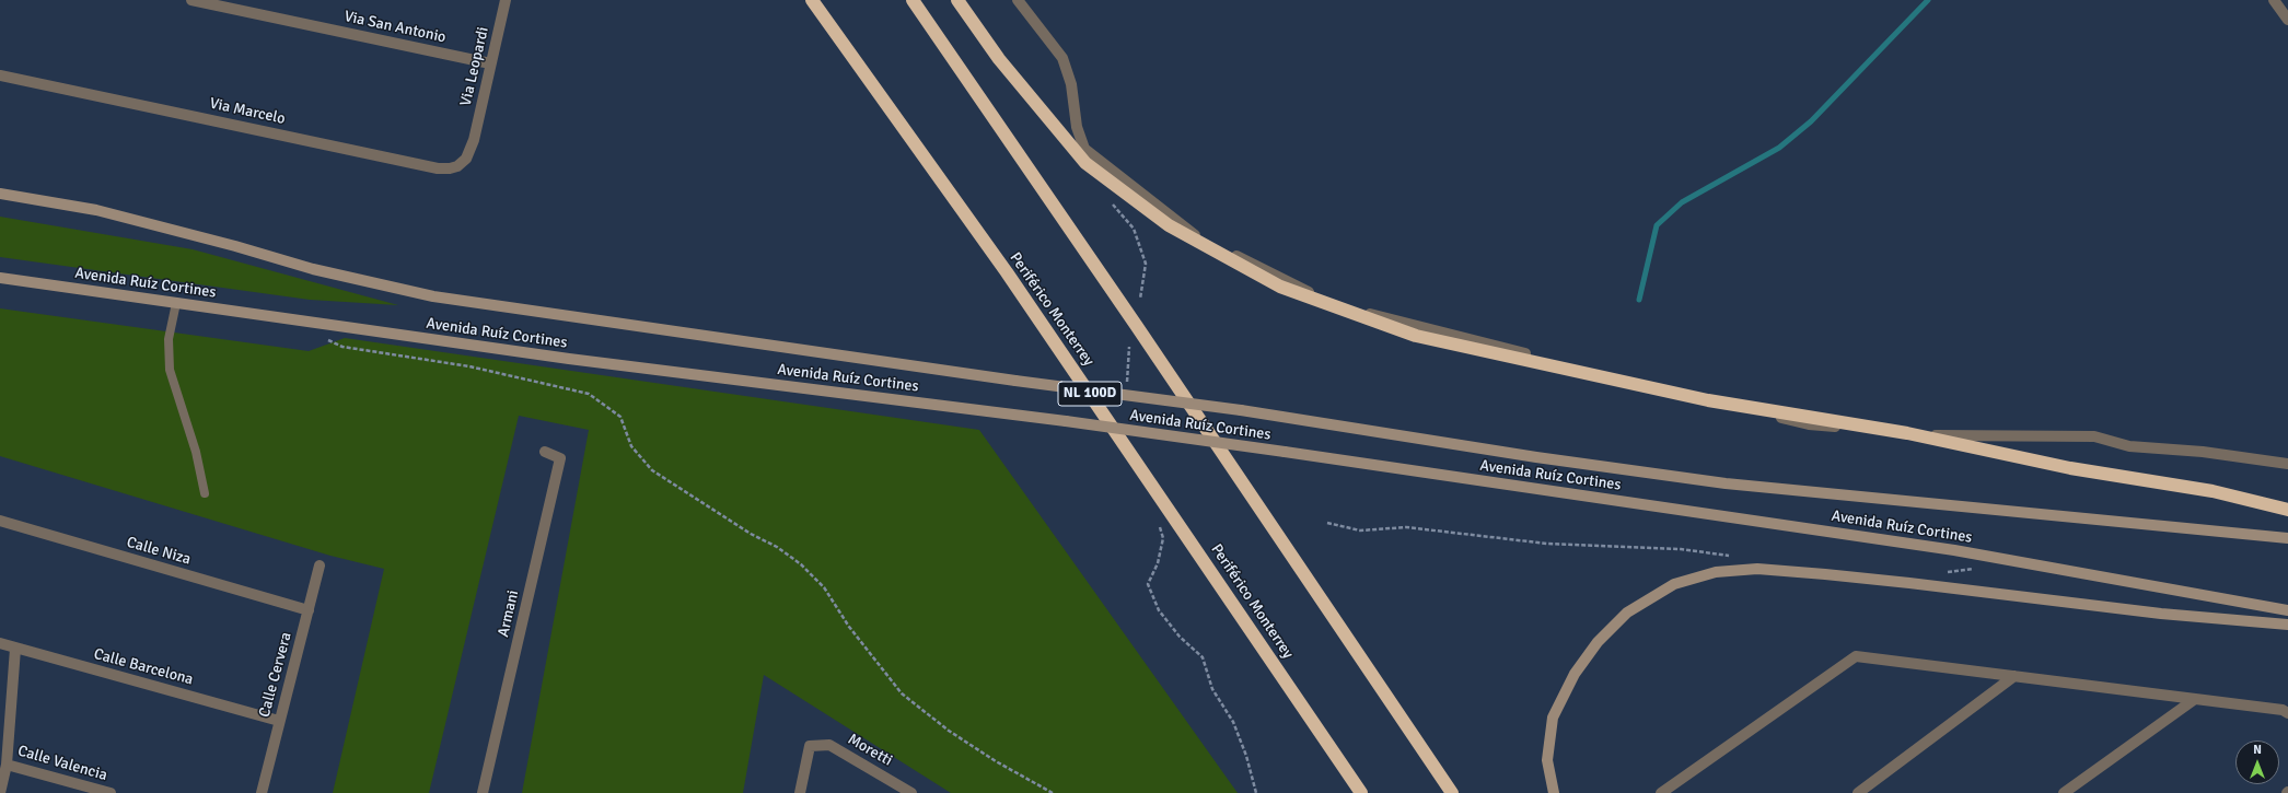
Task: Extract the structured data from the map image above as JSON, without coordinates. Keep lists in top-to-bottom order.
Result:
{
  "streets": {
    "highway": ["Periférico Monterrey", "NL 100D"],
    "main road": ["Avenida Ruíz Cortines"],
    "street": [
      "Via San Antonio",
      "Via Leopardi",
      "Via Marcelo",
      "Calle Niza",
      "Armani",
      "Calle Barcelona",
      "Calle Cervera",
      "Moretti",
      "Calle Valencia"
    ]
  },
  "crossings": [
    ["Via San Antonio", "Via Leopardi"],
    ["Via Leopardi", "Via Marcelo"],
    ["Calle Niza", "Calle Cervera"],
    ["Calle Barcelona", "Calle Cervera"]
  ],
  "north": "top"
}
